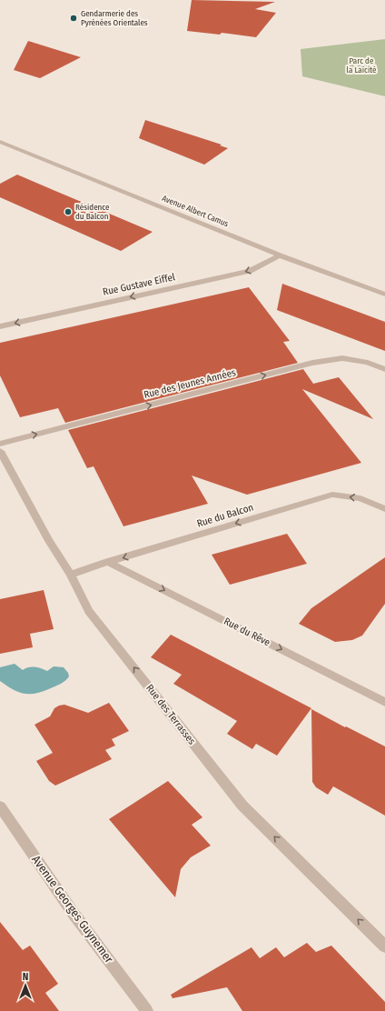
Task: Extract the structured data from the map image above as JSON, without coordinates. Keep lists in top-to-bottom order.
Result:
{
  "streets": {
    "street": [
      "Avenue Albert Camus",
      "Rue Gustave Eiffel",
      "Rue des Jeunes Années",
      "Rue du Balcon",
      "Rue du Rêve",
      "Rue des Terrasses",
      "Avenue Georges Guynemer"
    ]
  },
  "crossings": [
    ["Avenue Albert Camus", "Rue Gustave Eiffel"],
    ["Rue du Balcon", "Rue du Rêve"],
    ["Rue du Balcon", "Rue des Terrasses"]
  ],
  "one_way": [
    "Rue Gustave Eiffel",
    "Rue des Jeunes Années",
    "Rue du Balcon",
    "Rue du Rêve",
    "Rue des Terrasses"
  ],
  "parks": ["Parc de la Laïcité"],
  "places": ["Gendarmerie des Pyrénées Orientales", "Résidence du Balcon"],
  "north": "top"
}
